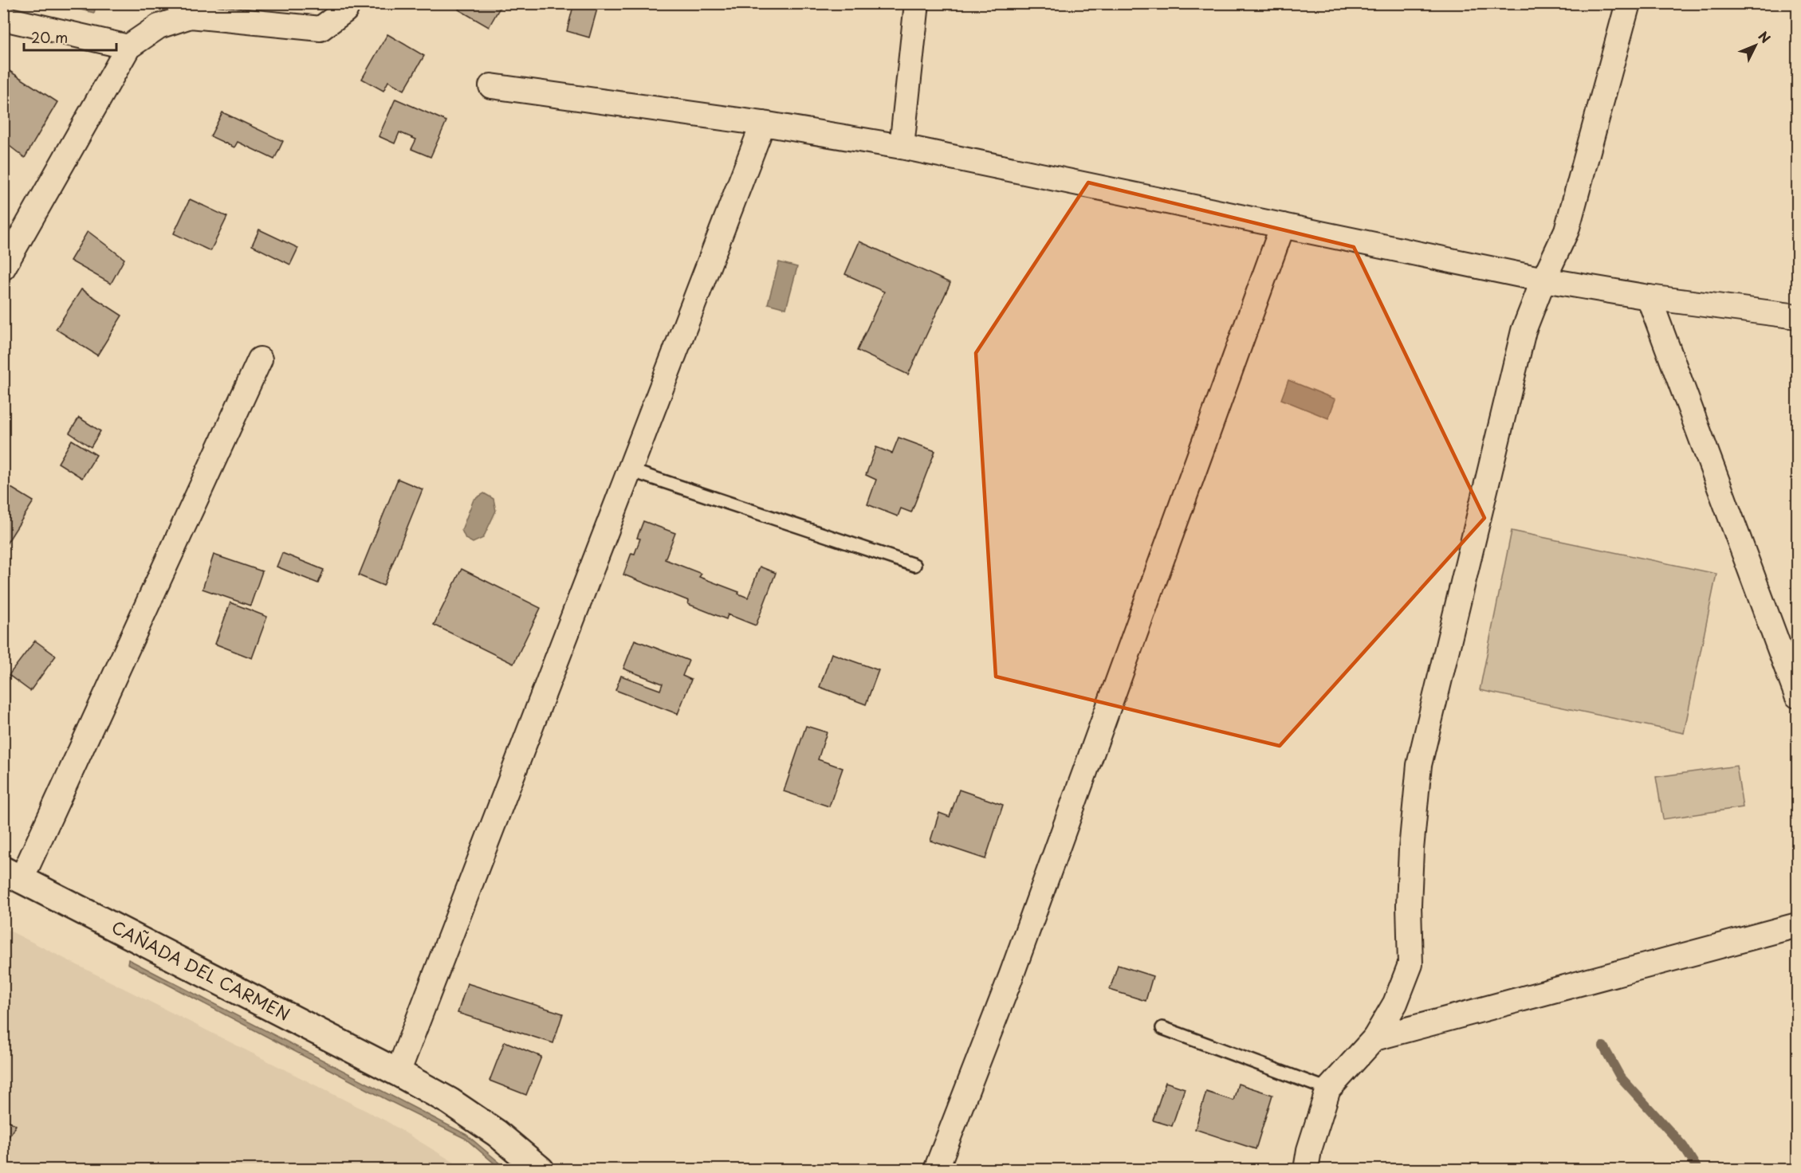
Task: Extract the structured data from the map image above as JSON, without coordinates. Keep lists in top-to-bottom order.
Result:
{
  "streets": {
    "street": ["CAÑADA DEL CARMEN"]
  },
  "scale_bar": "20 m",
  "north": "top right"
}
